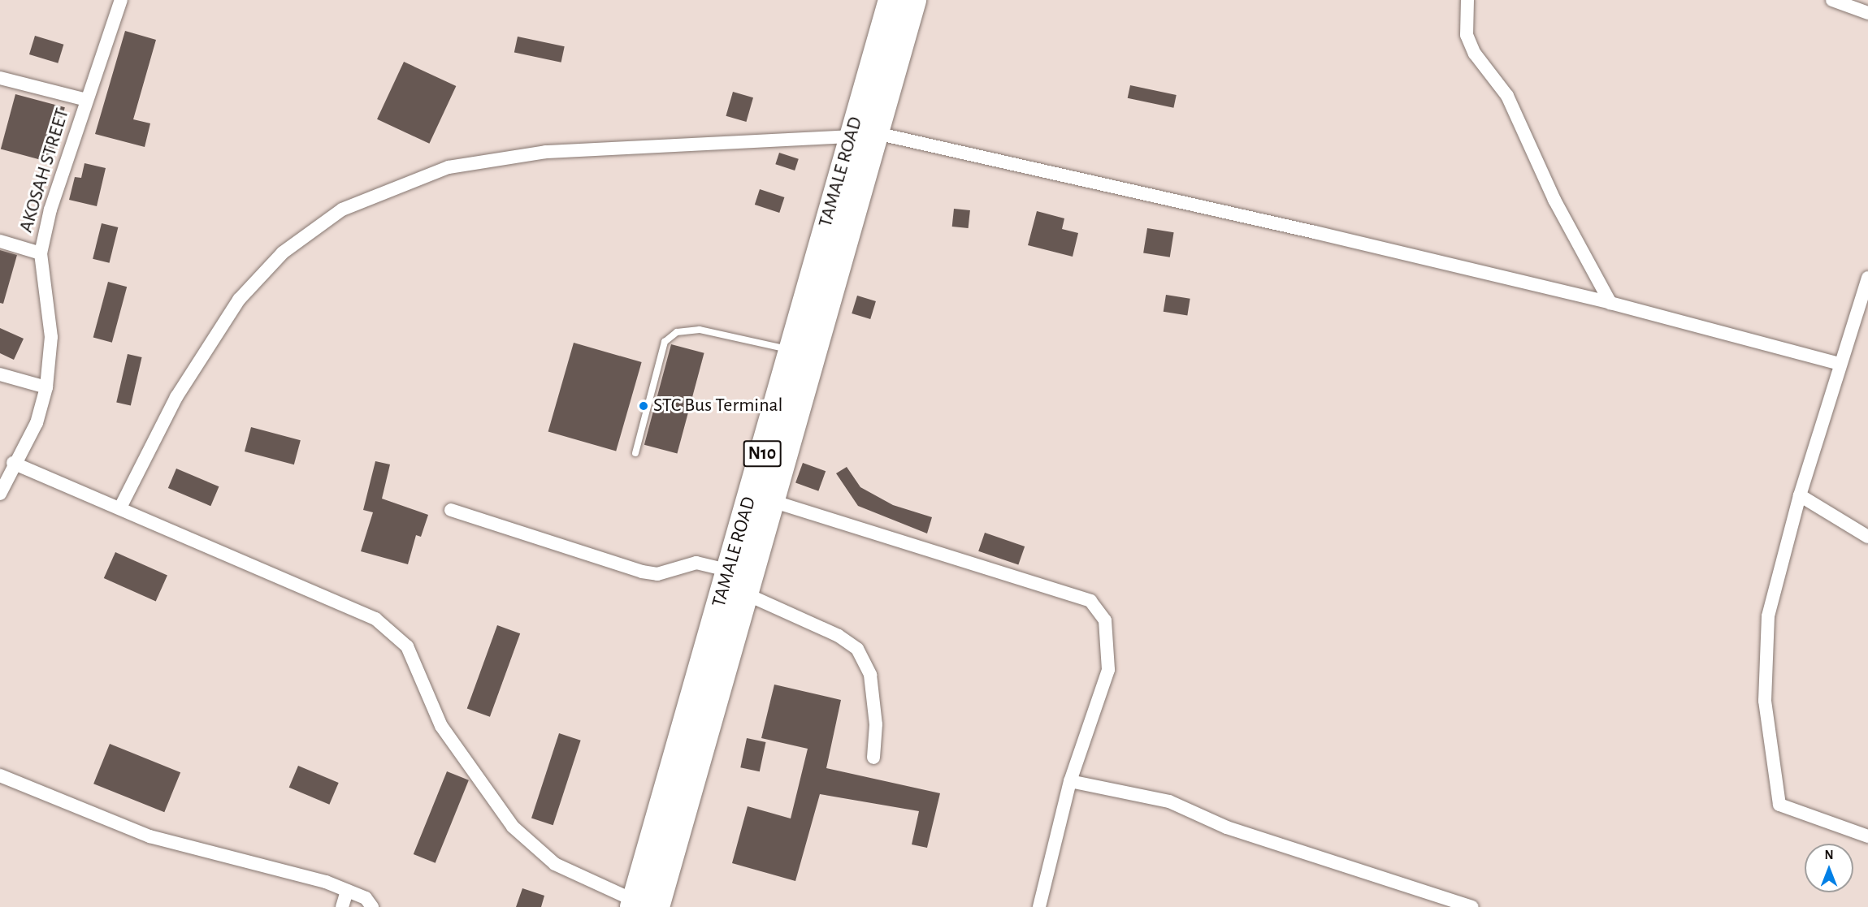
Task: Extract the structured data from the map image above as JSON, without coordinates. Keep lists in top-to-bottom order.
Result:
{
  "streets": {
    "highway": ["TAMALE ROAD", "N10"],
    "street": ["AKOSAH STREET"]
  },
  "places": ["STC Bus Terminal"],
  "north": "top"
}
